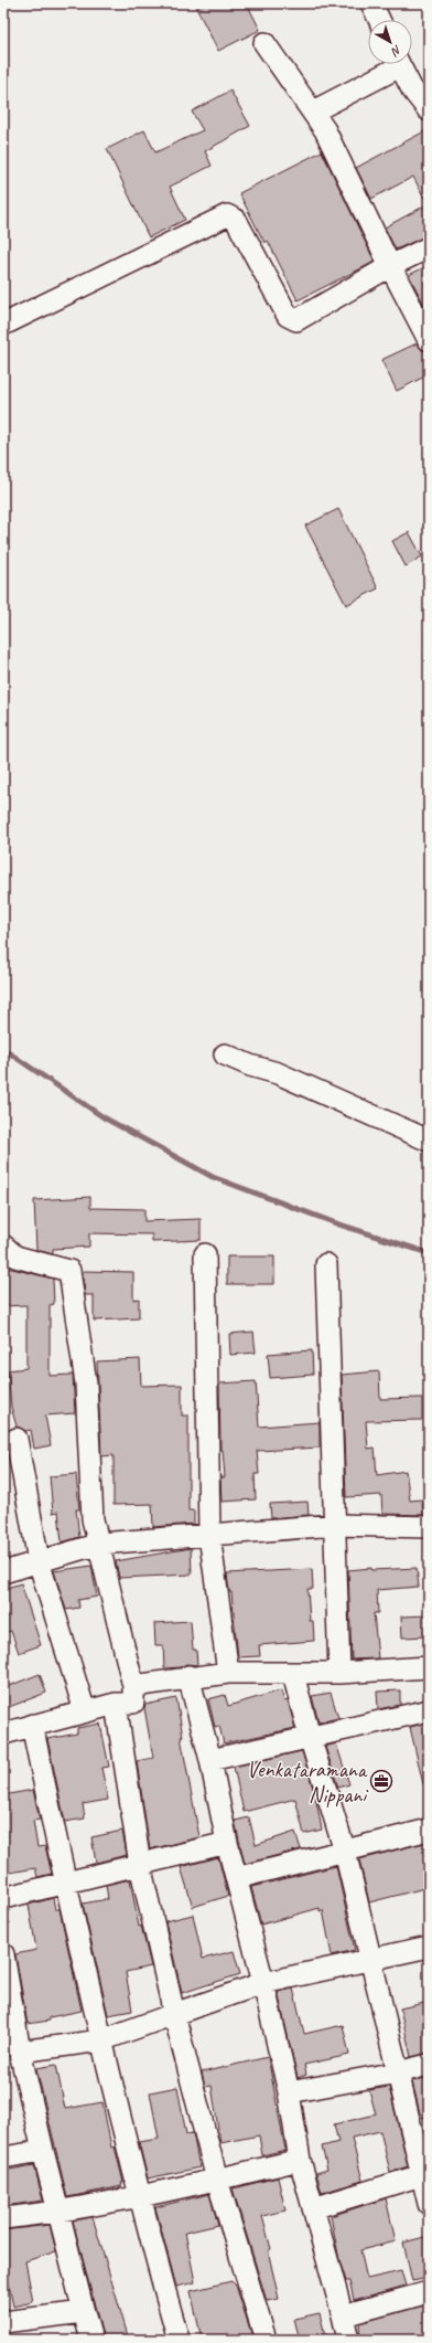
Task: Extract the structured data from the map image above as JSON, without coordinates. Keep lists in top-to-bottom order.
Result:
{
  "places": {
    "office": ["Venkataramana Nippani"]
  },
  "north": "bottom right"
}
